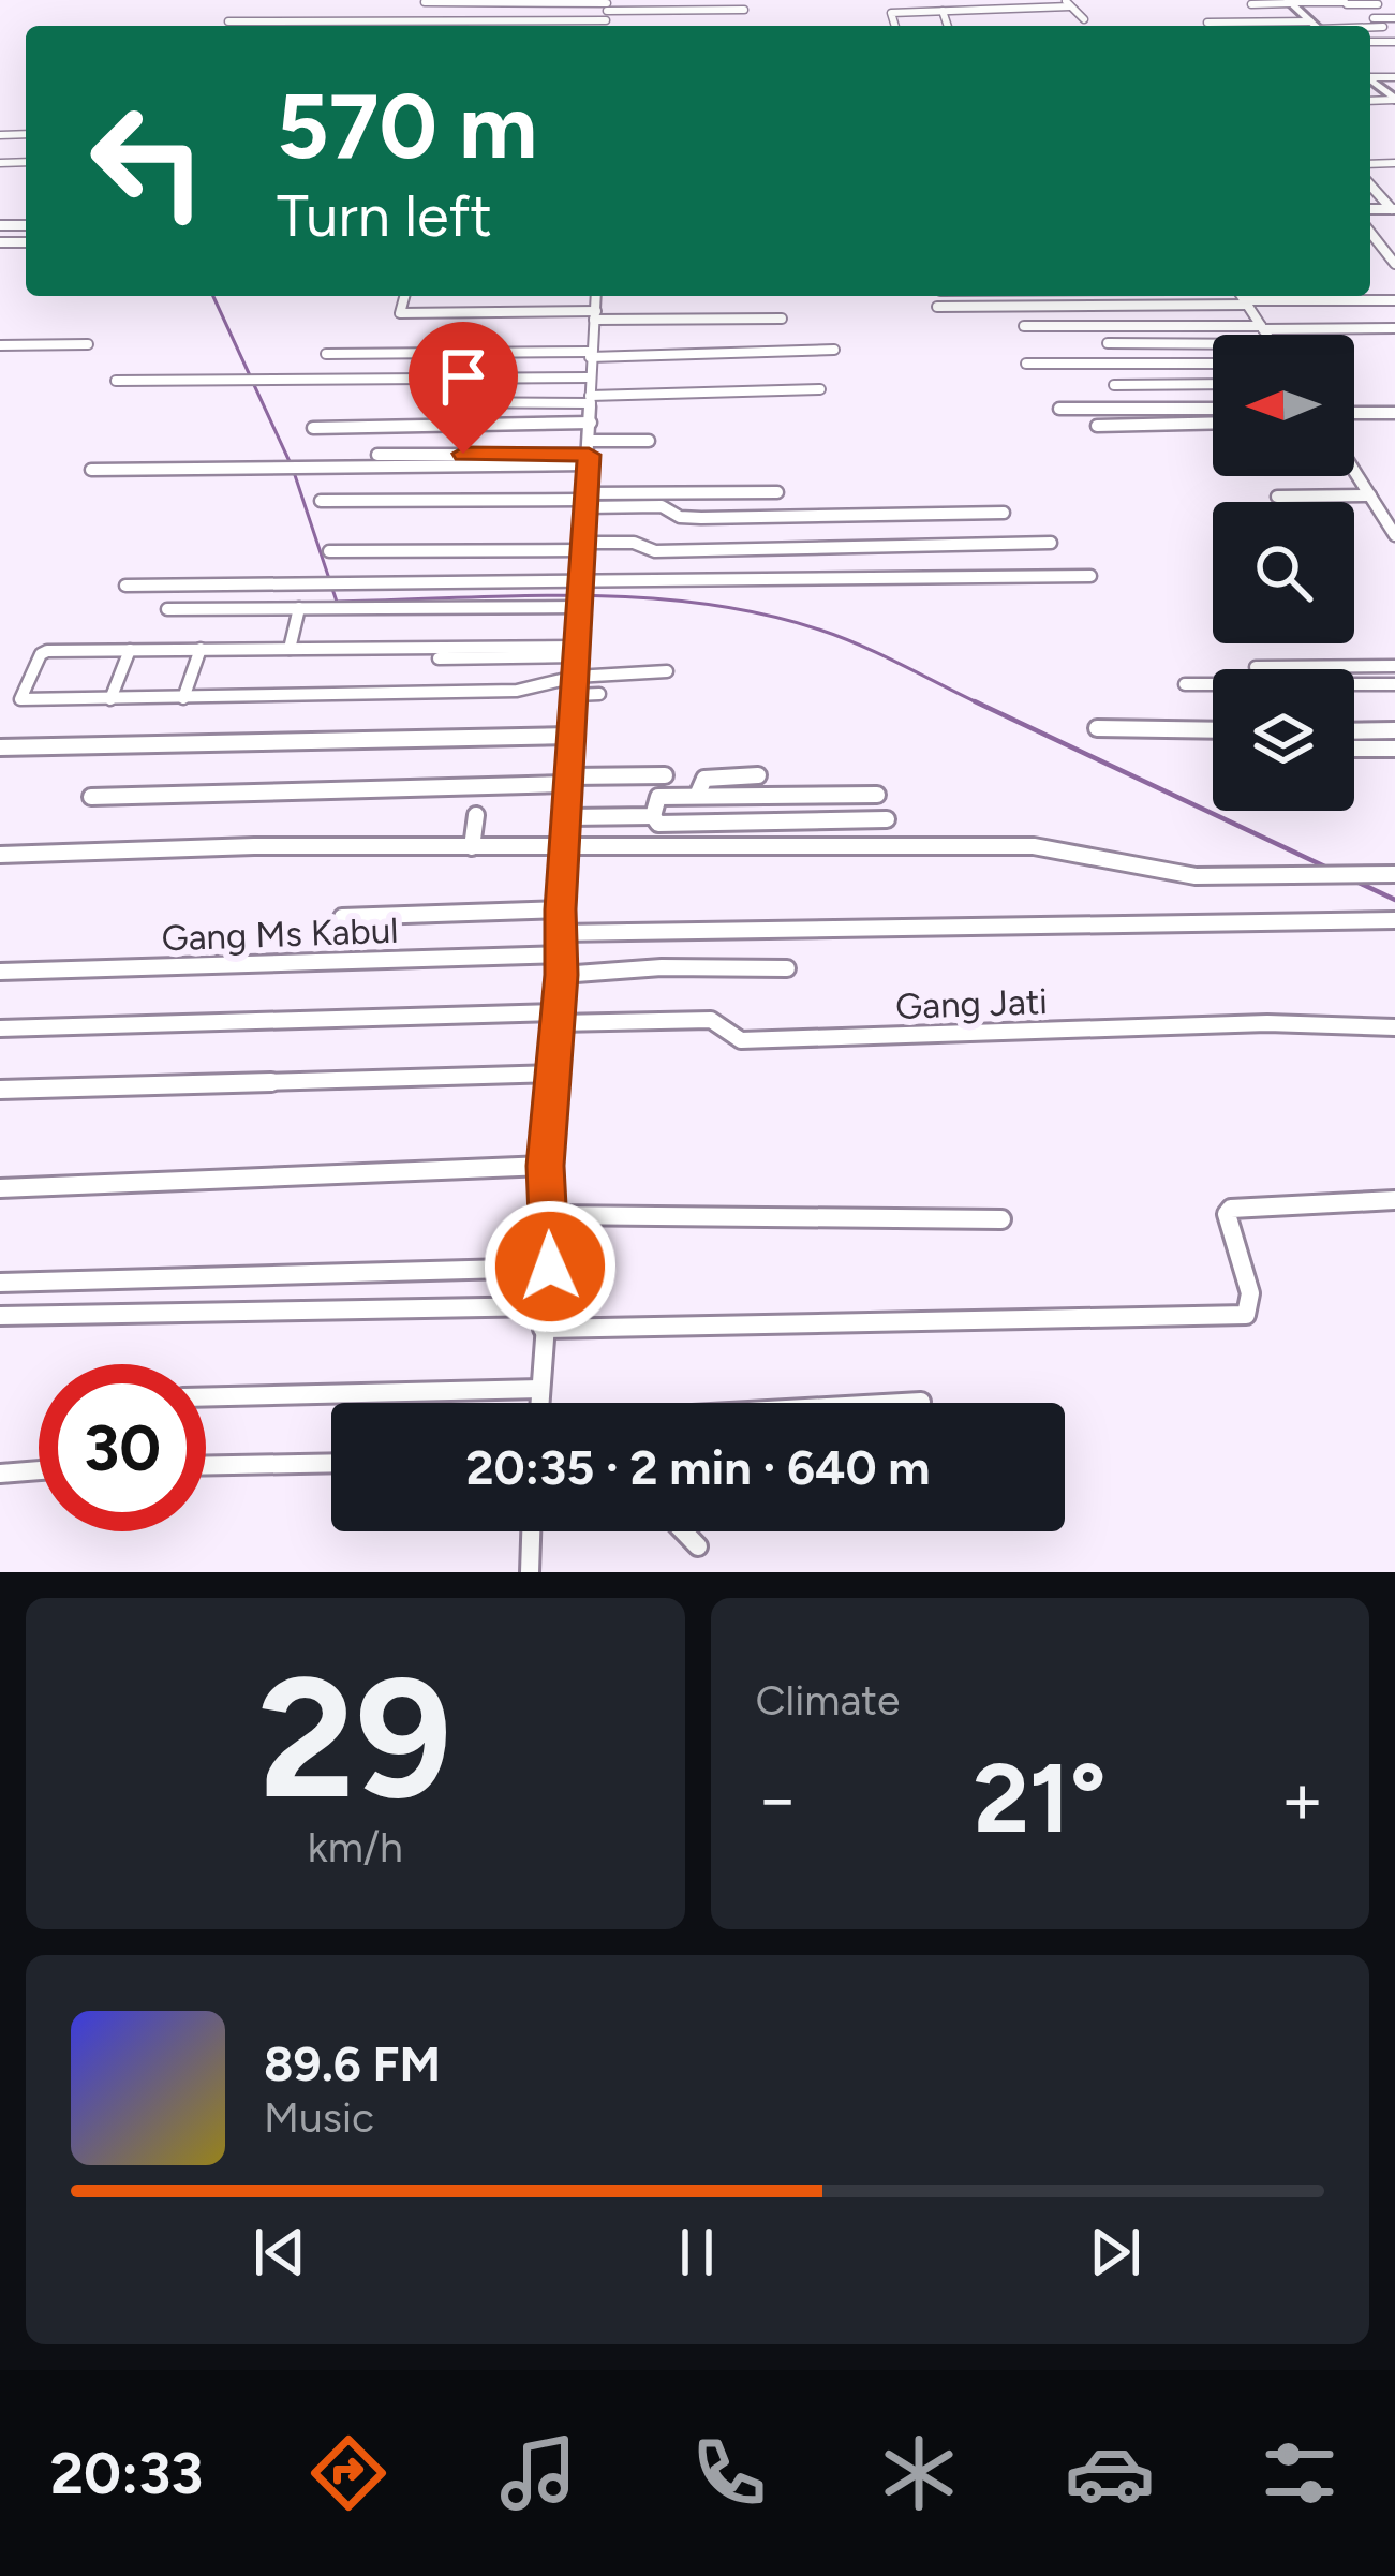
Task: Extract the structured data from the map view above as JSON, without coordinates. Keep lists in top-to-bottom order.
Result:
{
  "streets": {
    "street": ["Gang Ms Kabul", "Gang Jati"]
  },
  "north": "left",
  "page": {
    "turn": ["570 m", "Turn left"],
    "limit": "30",
    "trip": "20:35 · 2 min · 640 m",
    "tile": [
      ["29", "km/h"],
      "Climate"
    ],
    "heat": ["−", "21°", "+"],
    "song": ["89.6 FM", "Music"],
    "tabs": "20:33"
  }
}
